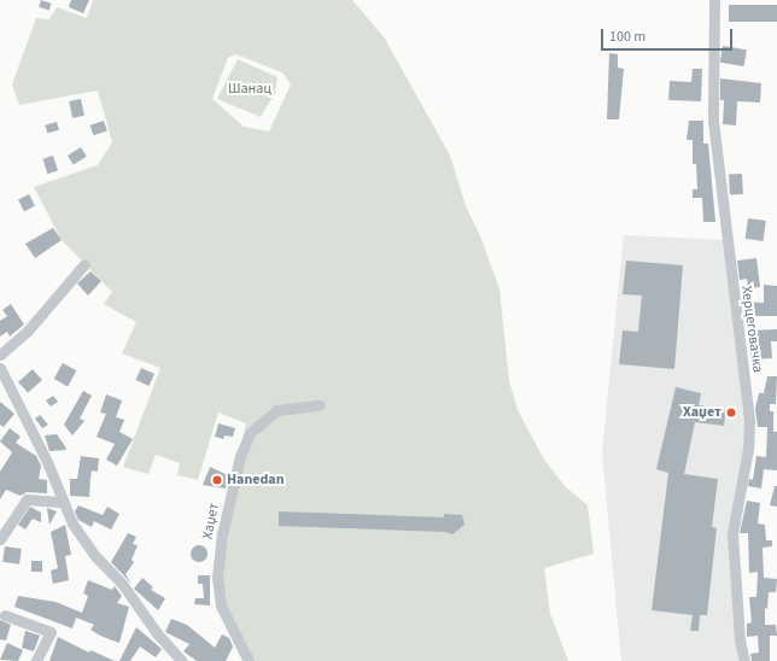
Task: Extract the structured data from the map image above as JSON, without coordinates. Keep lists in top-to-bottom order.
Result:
{
  "streets": {
    "street": ["Херцеговачка", "Хаџет"]
  },
  "parks": ["Шанац"],
  "places": ["Хаџет", "Hanedan"],
  "scale_bar": "100 m"
}
